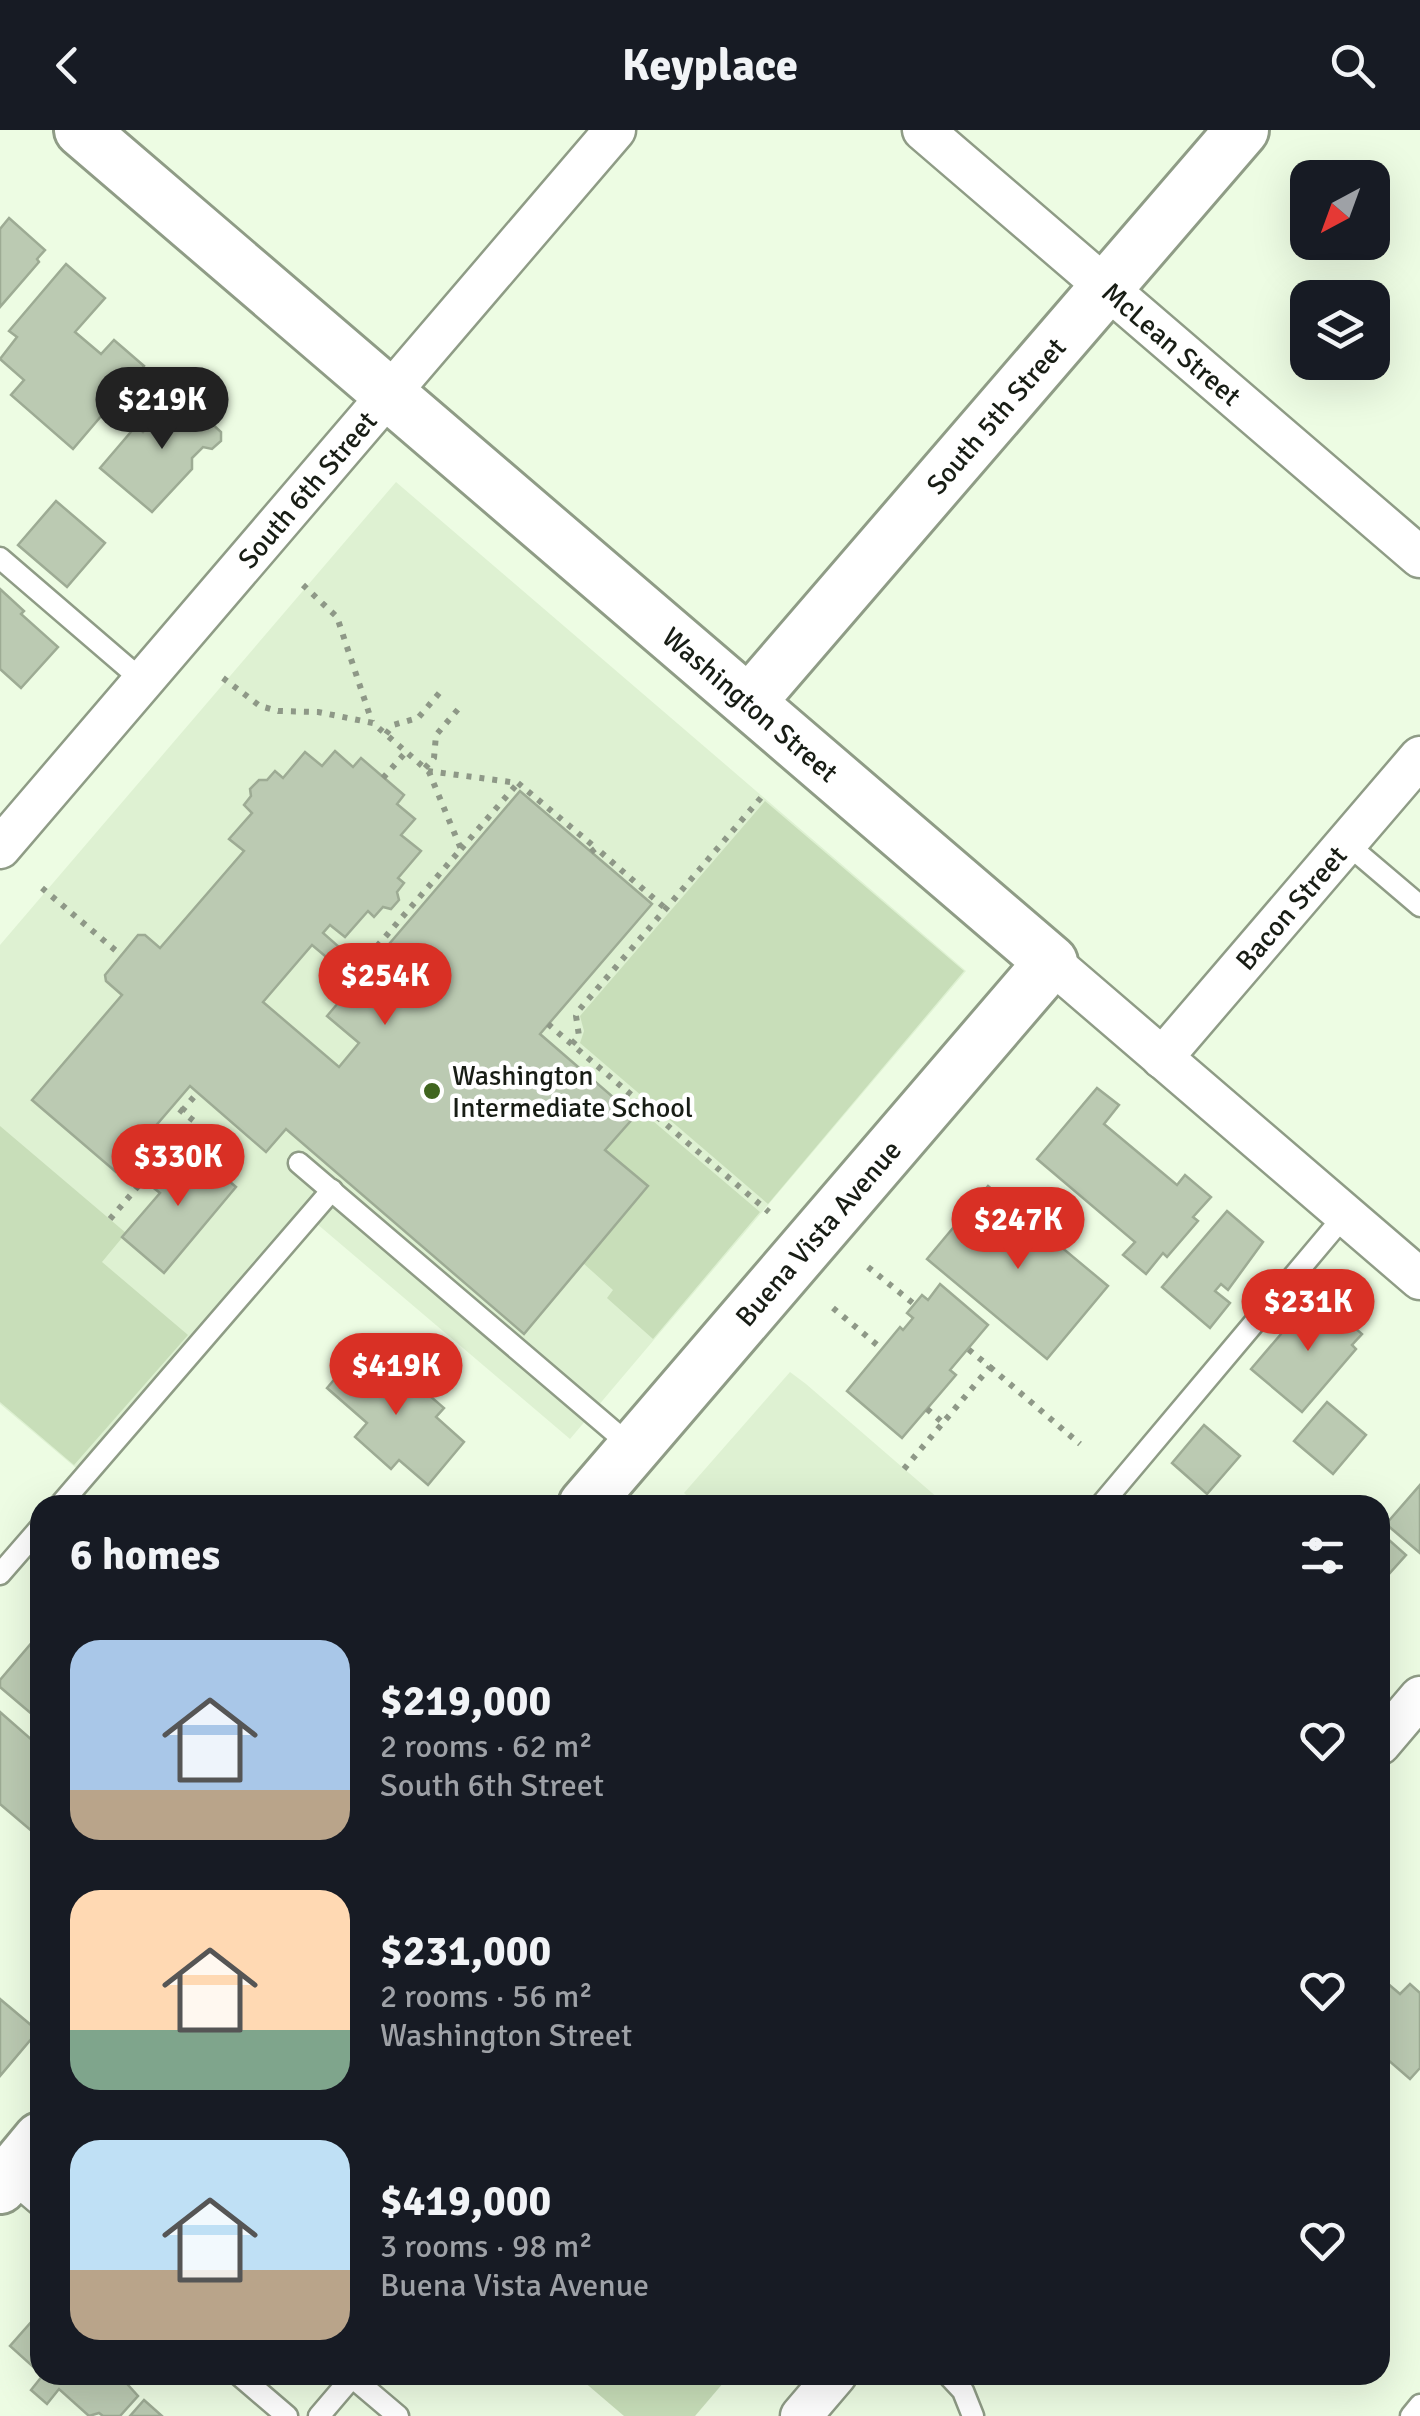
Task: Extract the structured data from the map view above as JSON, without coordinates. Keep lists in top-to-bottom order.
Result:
{
  "streets": {
    "street": [
      "McLean Street",
      "South 5th Street",
      "South 6th Street",
      "Washington Street",
      "Bacon Street",
      "Buena Vista Avenue"
    ]
  },
  "crossings": [
    ["McLean Street", "South 5th Street"],
    ["South 5th Street", "Washington Street"],
    ["South 6th Street", "Washington Street"],
    ["Washington Street", "Bacon Street"],
    ["Washington Street", "Buena Vista Avenue"]
  ],
  "places": ["Washington Intermediate School"],
  "north": "bottom left",
  "page": {
    "header": "Keyplace",
    "price": [
      "$219K",
      "$254K",
      "$330K",
      "$247K",
      "$231K",
      "$419K"
    ],
    "heading": "6 homes",
    "list": [
      {
        "name": "$219,000",
        "note": "2 rooms · 62 m² · South 6th Street"
      },
      {
        "name": "$231,000",
        "note": "2 rooms · 56 m² · Washington Street"
      },
      {
        "name": "$419,000",
        "note": "3 rooms · 98 m² · Buena Vista Avenue"
      }
    ]
  }
}
